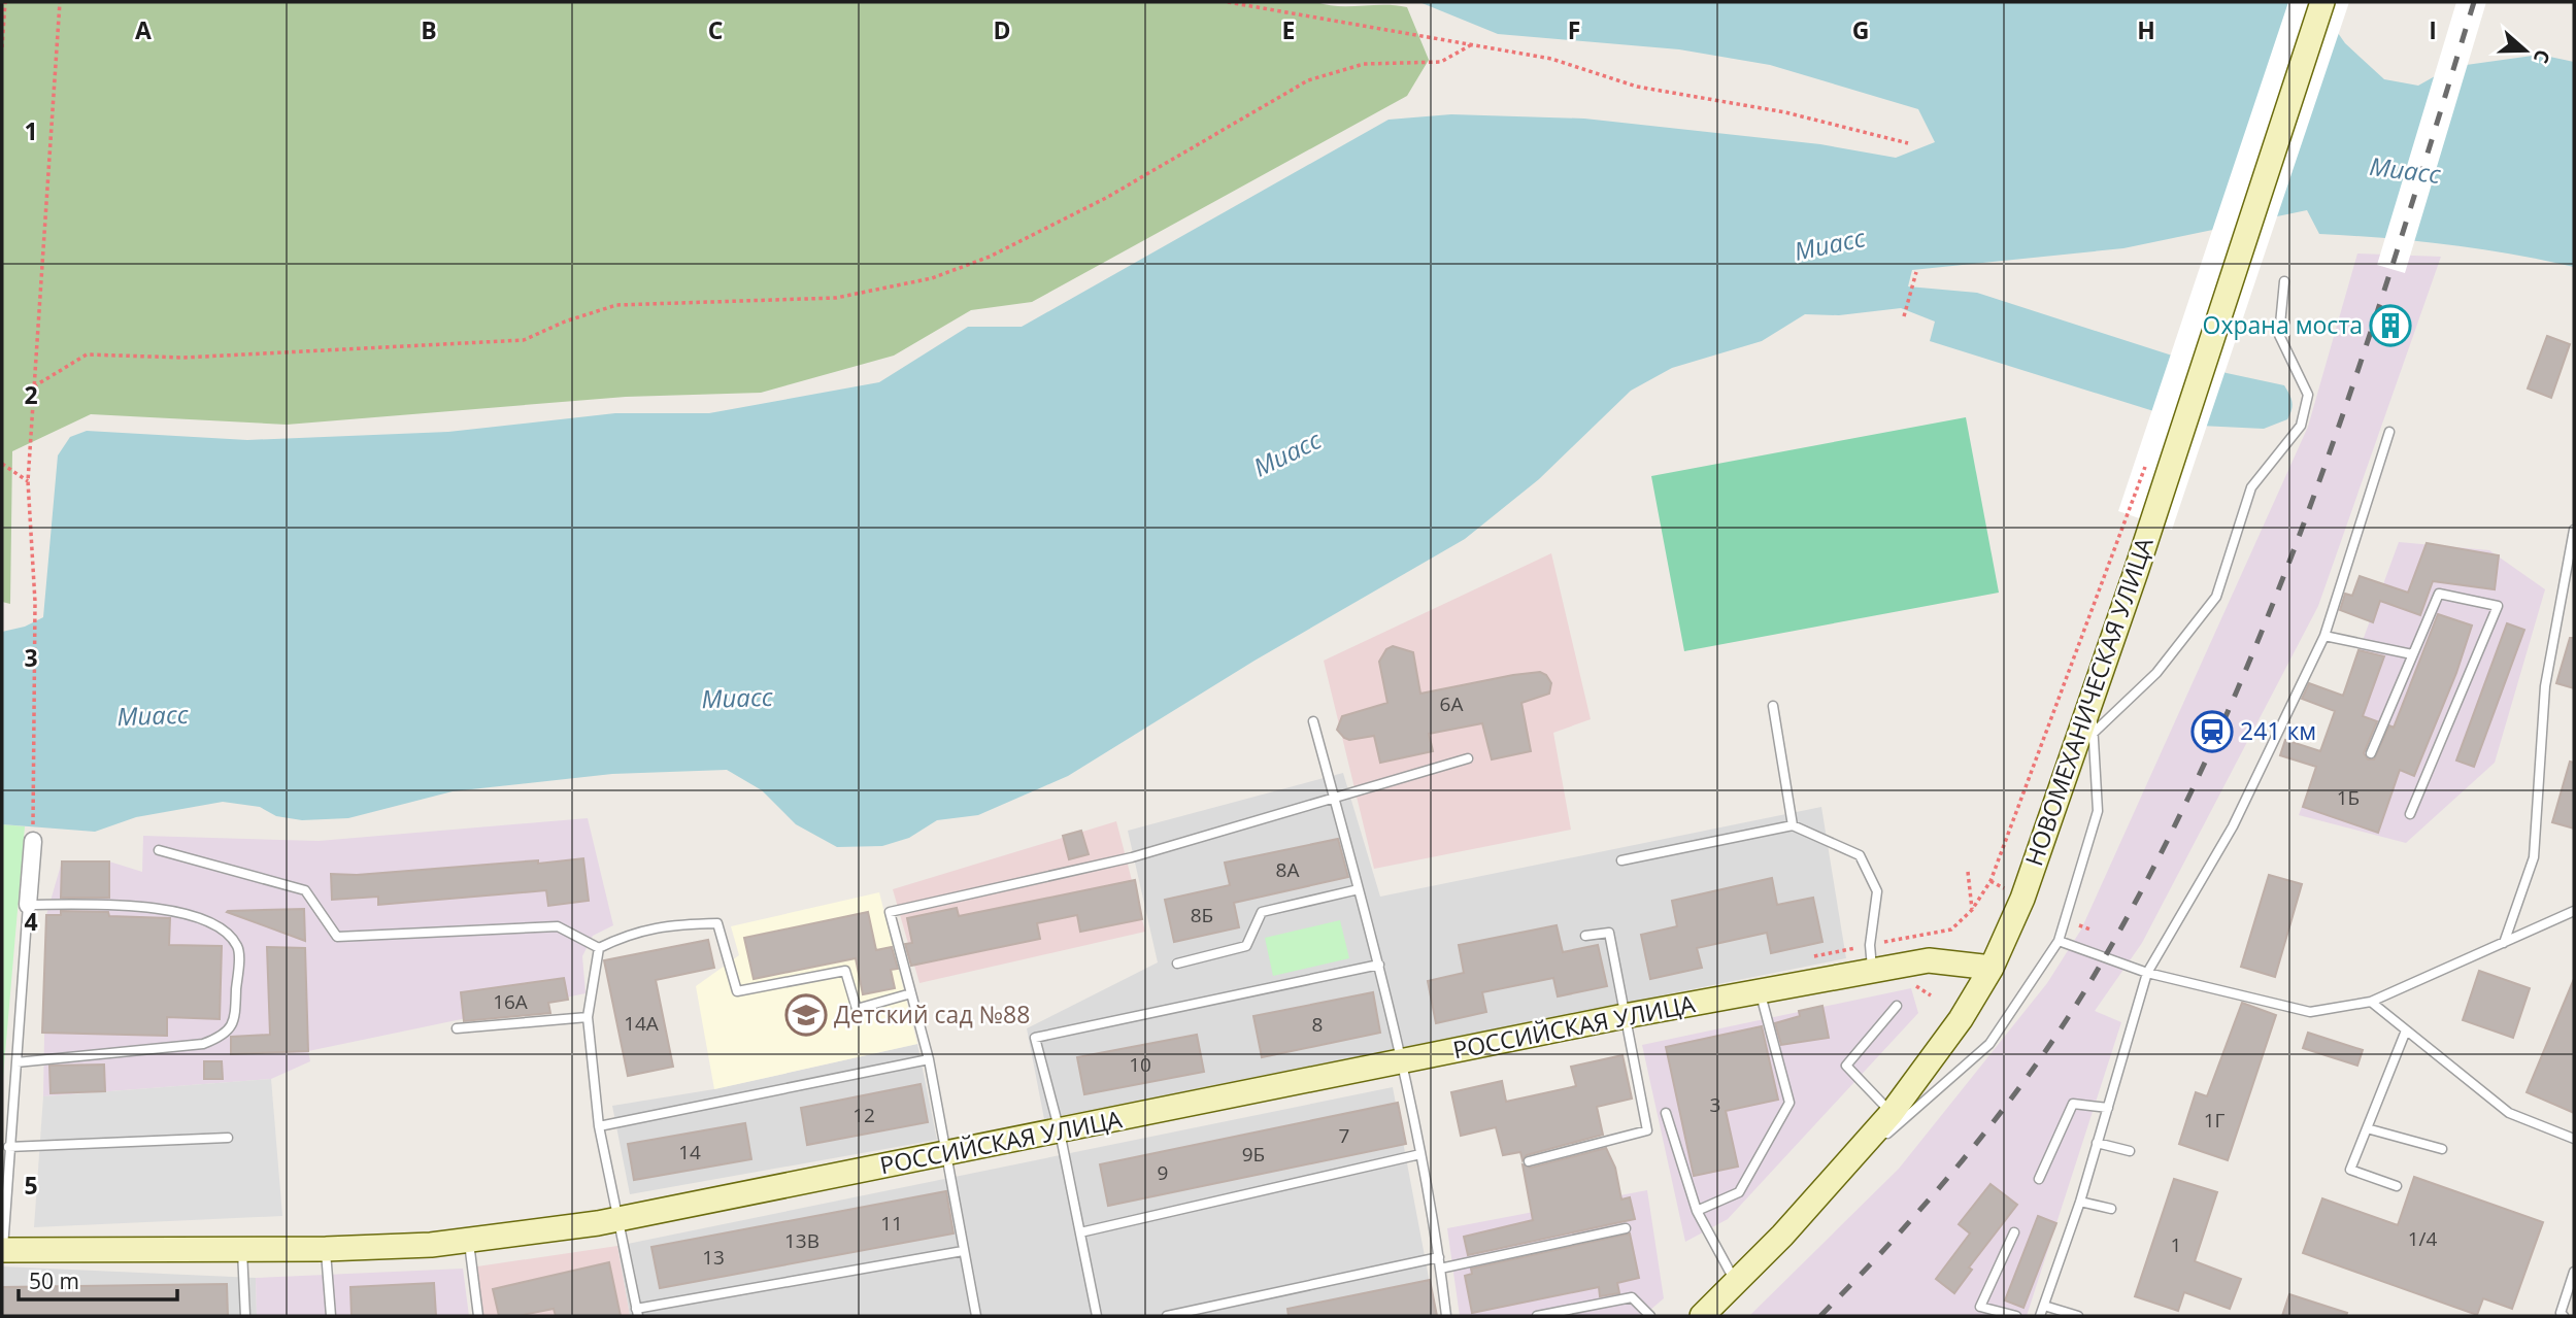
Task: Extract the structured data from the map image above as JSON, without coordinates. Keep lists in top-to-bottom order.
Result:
{
  "streets": {
    "main road": ["НОВОМЕХАНИЧЕСКАЯ УЛИЦА", "РОССИЙСКАЯ УЛИЦА"]
  },
  "crossings": [
    ["НОВОМЕХАНИЧЕСКАЯ УЛИЦА", "РОССИЙСКАЯ УЛИЦА"]
  ],
  "water": ["Миасс"],
  "places": {
    "building": ["Охрана моста"],
    "station": ["241 км"],
    "school or university": ["Детский сад №88"]
  },
  "house_numbers": [
    "6А",
    "1Б",
    "8А",
    "8Б",
    "16А",
    "14А",
    "8",
    "10",
    "3",
    "12",
    "1Г",
    "7",
    "14",
    "9Б",
    "9",
    "11",
    "1/4",
    "13В",
    "1",
    "13"
  ],
  "scale_bar": "50 m",
  "north": "right",
  "grid": {
    "columns": [
      "A",
      "B",
      "C",
      "D",
      "E",
      "F",
      "G",
      "H",
      "I"
    ],
    "rows": [
      "1",
      "2",
      "3",
      "4",
      "5"
    ]
  }
}
